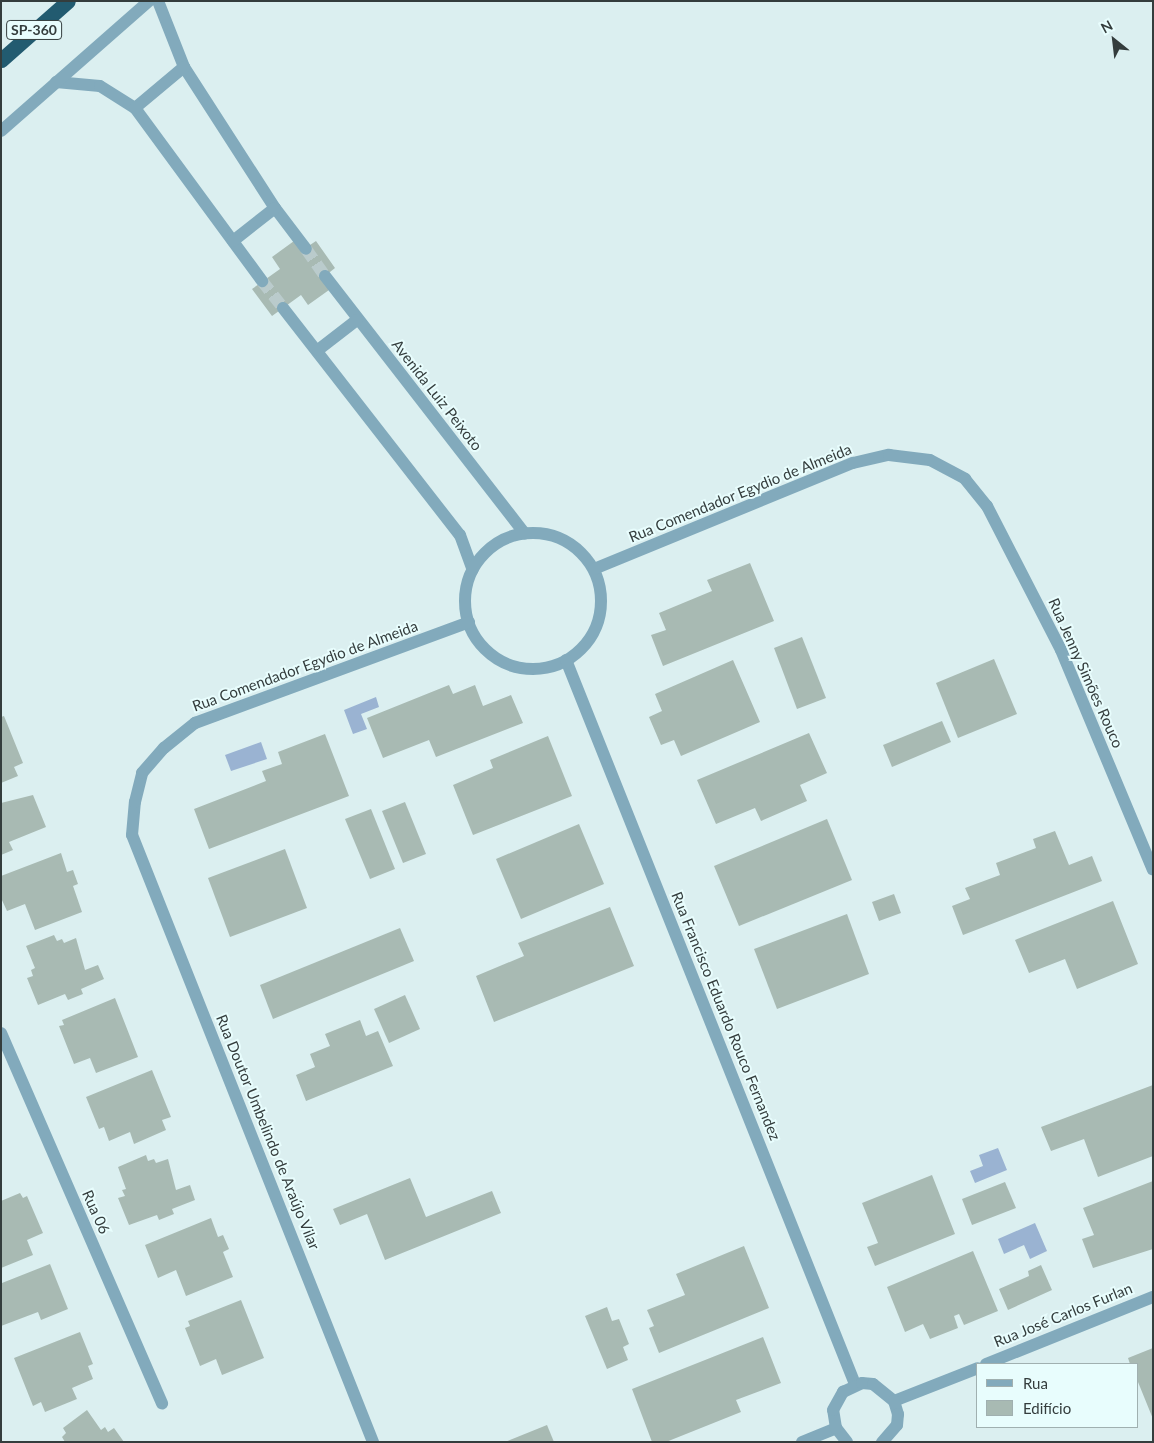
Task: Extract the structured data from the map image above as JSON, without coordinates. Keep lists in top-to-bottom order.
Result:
{
  "streets": {
    "highway": ["SP-360"],
    "street": [
      "Avenida Luiz Peixoto",
      "Rua Comendador Egydio de Almeida",
      "Rua Jenny Simões Rouco",
      "Rua Francisco Eduardo Rouco Fernandez",
      "Rua Doutor Umbelindo de Araújo Vilar",
      "Rua 06",
      "Rua José Carlos Furlan"
    ]
  },
  "crossings": [
    ["Avenida Luiz Peixoto", "Rua Comendador Egydio de Almeida"],
    ["Avenida Luiz Peixoto", "Rua Francisco Eduardo Rouco Fernandez"],
    ["Rua Comendador Egydio de Almeida", "Rua Jenny Simões Rouco"],
    ["Rua Comendador Egydio de Almeida", "Rua Francisco Eduardo Rouco Fernandez"],
    ["Rua Comendador Egydio de Almeida", "Rua Doutor Umbelindo de Araújo Vilar"]
  ],
  "legend": ["Rua", "Edifício"],
  "north": "top left"
}
